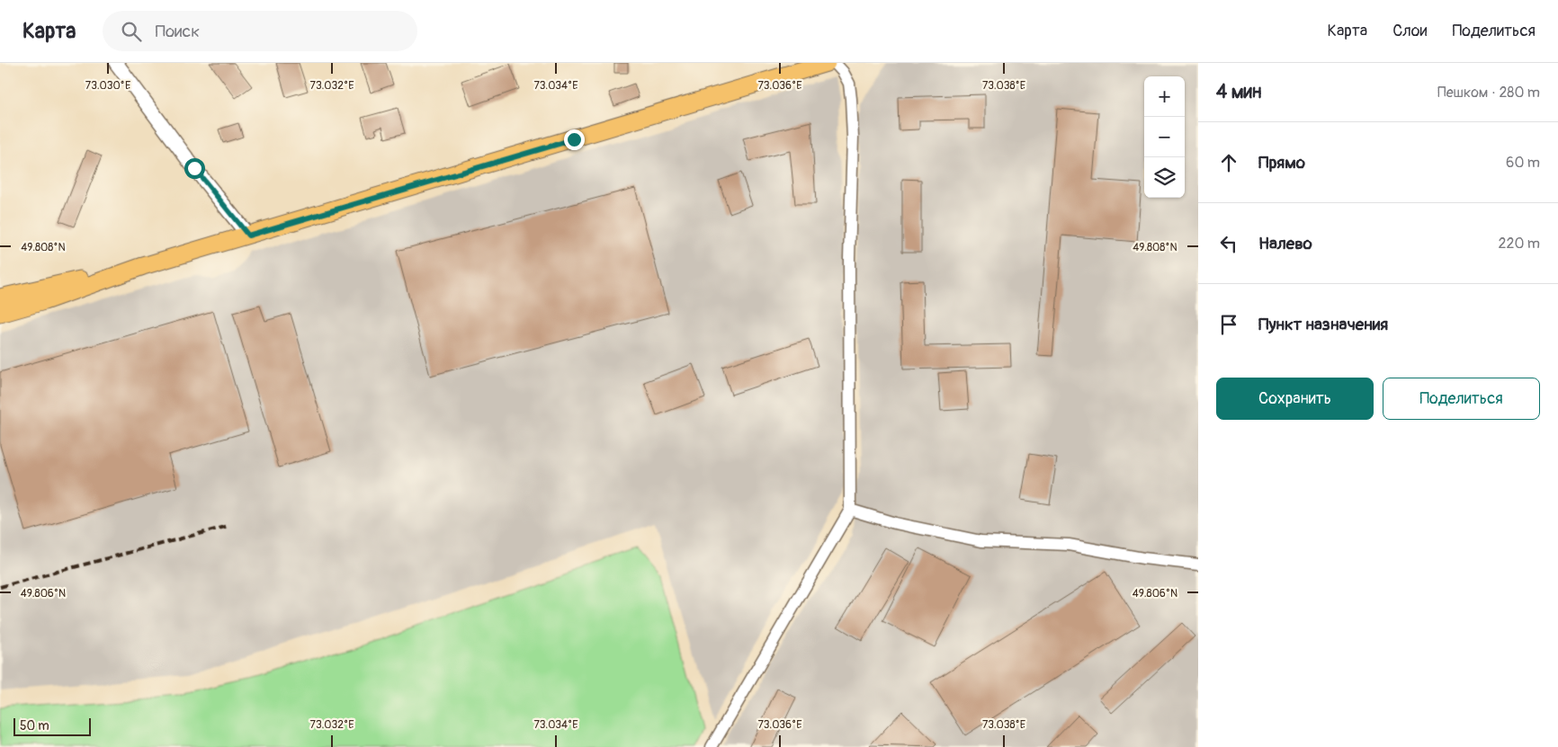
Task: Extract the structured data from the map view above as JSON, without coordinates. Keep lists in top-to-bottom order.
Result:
{
  "scale_bar": "50 m",
  "page": {
    "header": "Карта",
    "search": "Поиск",
    "nav": ["Карта", "Слои", "Поделиться"],
    "heading": ["4 мин", "Пешком · 280 m"],
    "map_buttons": ["+", "−"],
    "list": [
      ["Прямо", "60 m"],
      ["Налево", "220 m"],
      "Пункт назначения"
    ],
    "buttons": ["Сохранить", "Поделиться"],
    "scale": "50 m"
  },
  "coordinates": [
    "73.030°E",
    "73.032°E",
    "73.034°E",
    "73.036°E",
    "73.038°E",
    "49.808°N",
    "49.806°N"
  ]
}
